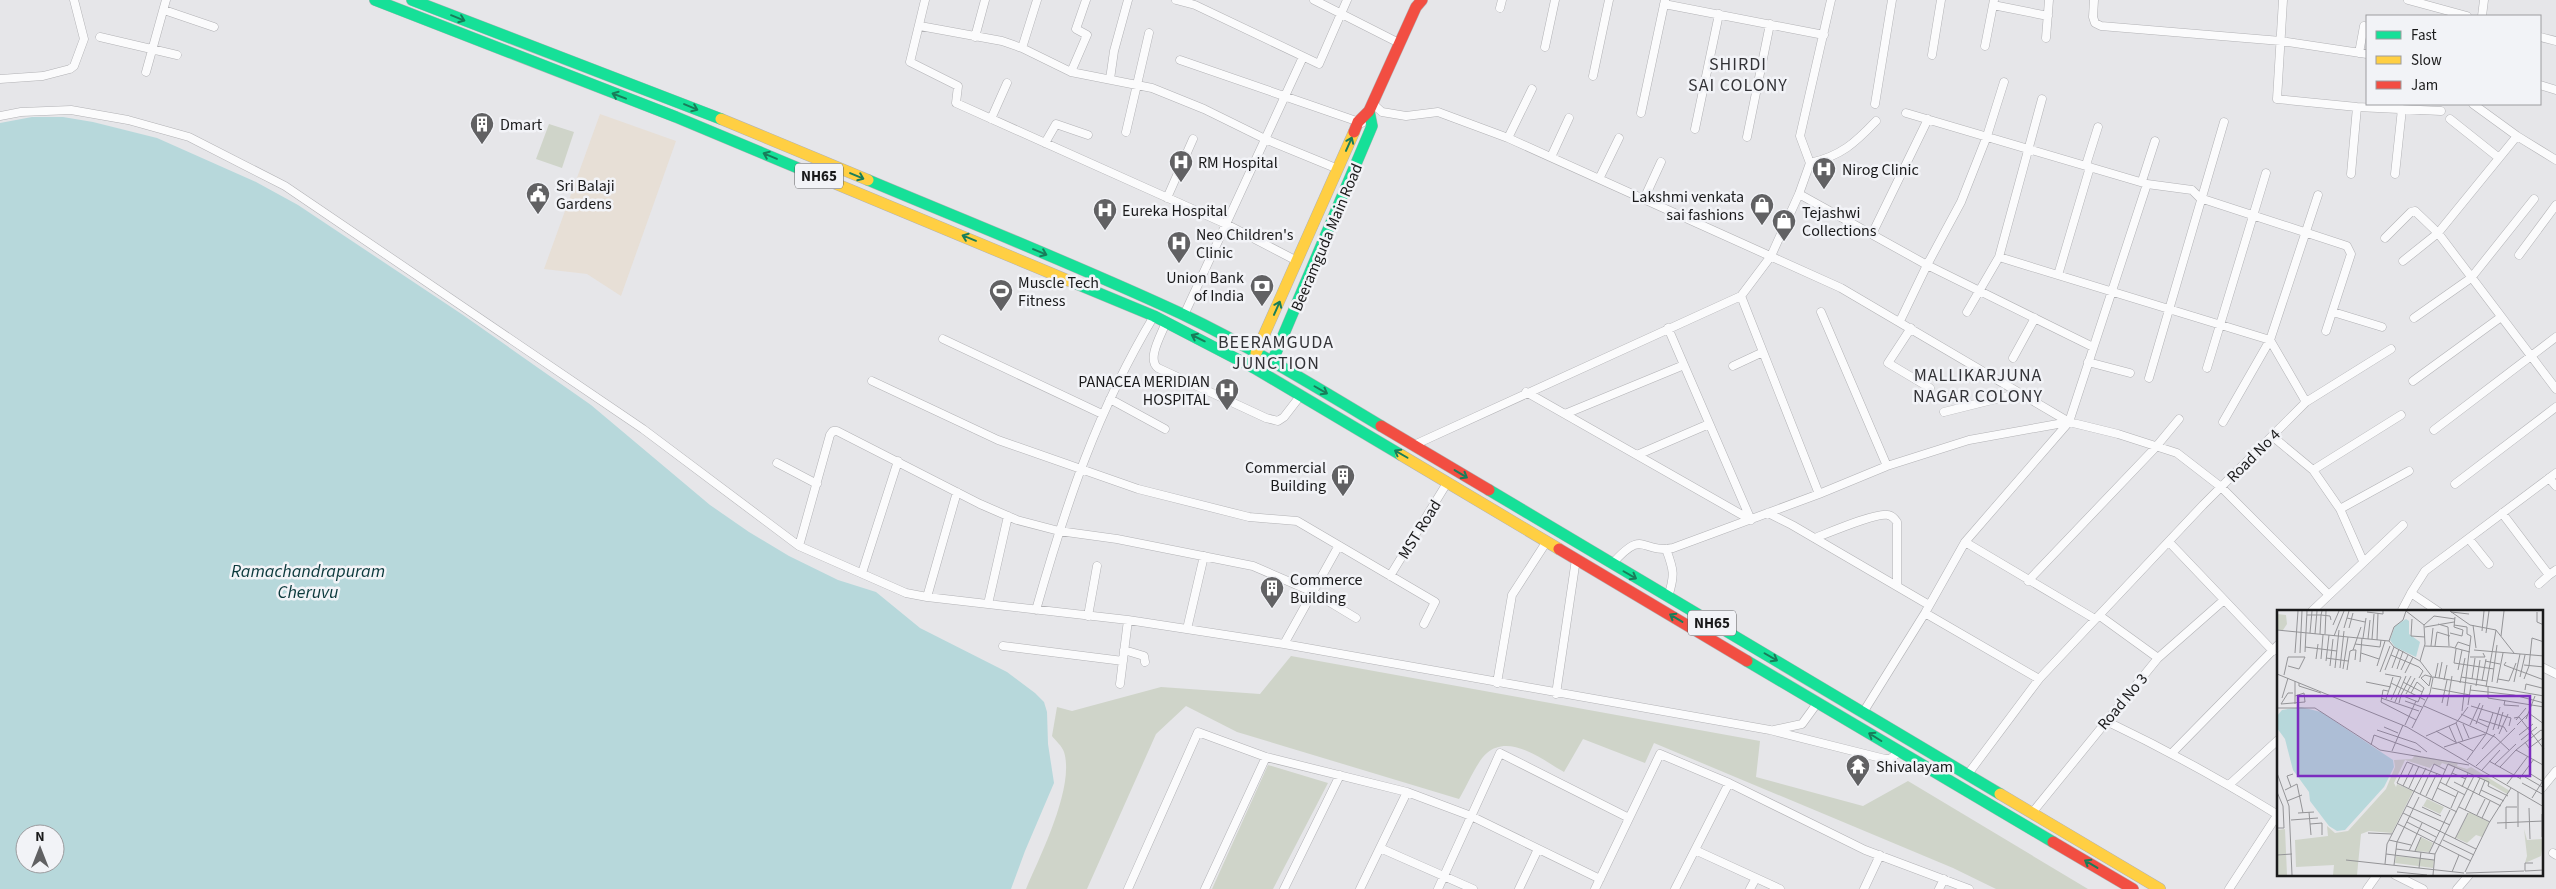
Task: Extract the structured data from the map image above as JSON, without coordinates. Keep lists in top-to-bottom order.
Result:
{
  "streets": {
    "main road": ["NH65", "Beeramguda Main Road"],
    "street": ["Road No 4", "MST Road", "Road No 3"]
  },
  "crossings": [
    ["NH65", "Beeramguda Main Road"],
    ["NH65", "Road No 4"],
    ["NH65", "MST Road"],
    ["NH65", "Road No 3"]
  ],
  "districts": ["SHIRDI SAI COLONY", "BEERAMGUDA JUNCTION", "MALLIKARJUNA NAGAR COLONY"],
  "water": ["Ramachandrapuram Cheruvu"],
  "places": {
    "building": ["Dmart", "Commercial Building", "Commerce Building"],
    "hospital": [
      "RM Hospital",
      "Nirog Clinic",
      "Eureka Hospital",
      "Neo Children's Clinic",
      "PANACEA MERIDIAN HOSPITAL"
    ],
    "public building": ["Sri Balaji Gardens"],
    "shop": ["Lakshmi venkata sai fashions", "Tejashwi Collections"],
    "bank": ["Union Bank of India"],
    "sports": ["Muscle Tech Fitness"],
    "temple": ["Shivalayam"]
  },
  "legend": ["Fast", "Slow", "Jam"],
  "north": "top"
}
